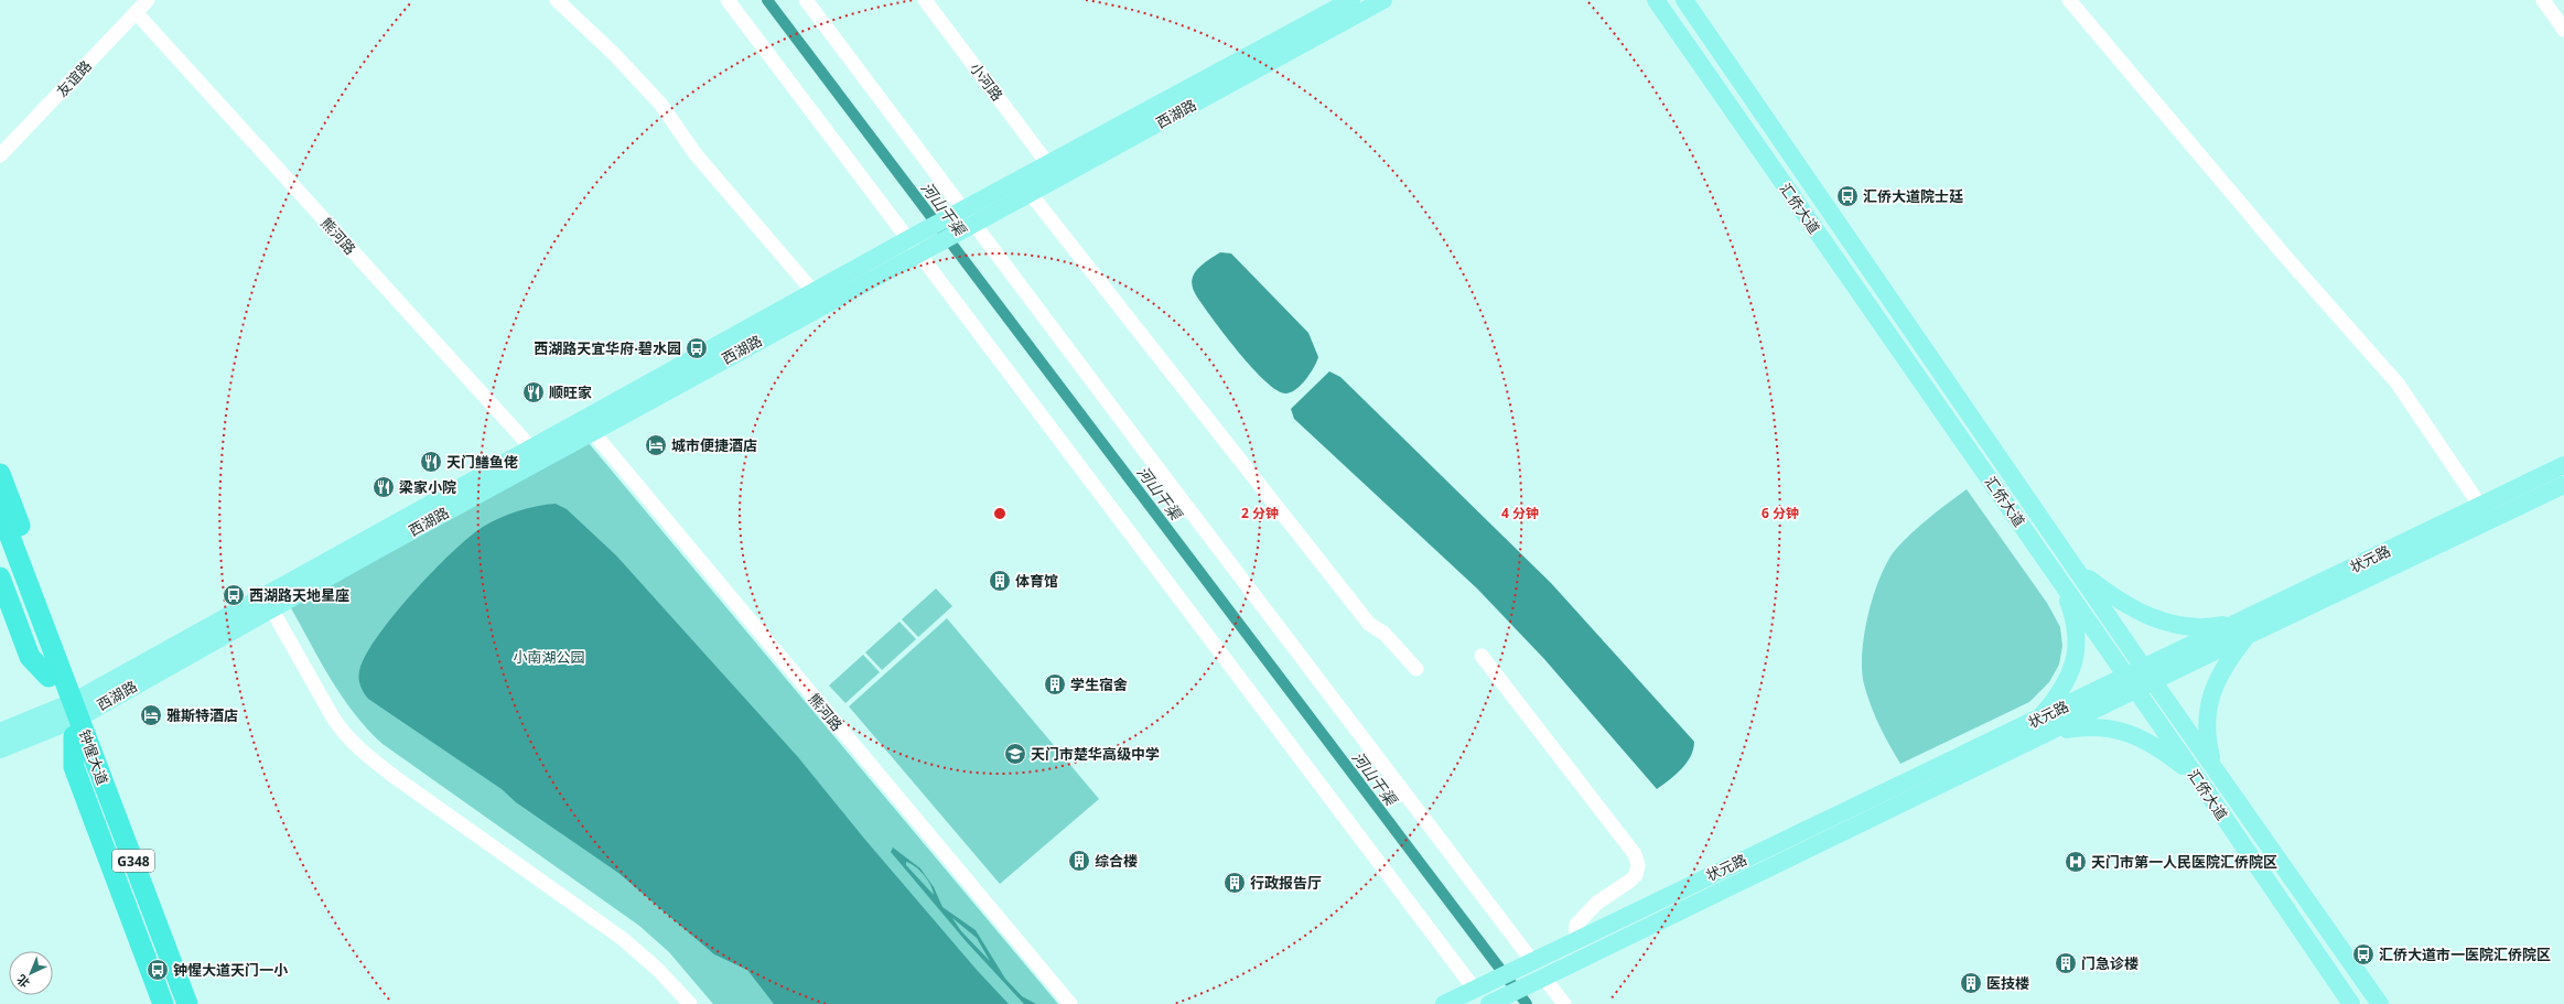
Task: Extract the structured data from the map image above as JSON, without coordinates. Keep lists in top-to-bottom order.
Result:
{
  "streets": {
    "highway": ["钟惺大道", "G348"],
    "main road": ["西湖路", "汇侨大道", "状元路"],
    "street": ["友谊路", "小河路", "熊河路"]
  },
  "crossings": [
    ["友谊路", "熊河路"],
    ["小河路", "西湖路"],
    ["西湖路", "熊河路"],
    ["西湖路", "钟惺大道"],
    ["汇侨大道", "状元路"]
  ],
  "water": ["河山干渠"],
  "parks": ["小南湖公园"],
  "places": {
    "bus stop": [
      "汇侨大道院士廷",
      "西湖路天宜华府·碧水园",
      "西湖路天地星座",
      "汇侨大道市一医院汇侨院区",
      "钟惺大道天门一小"
    ],
    "restaurant": ["顺旺家", "天门鳝鱼佬", "梁家小院"],
    "hotel": ["城市便捷酒店", "雅斯特酒店"],
    "building": [
      "体育馆",
      "学生宿舍",
      "综合楼",
      "行政报告厅",
      "门急诊楼",
      "医技楼"
    ],
    "school or university": ["天门市楚华高级中学"],
    "hospital": ["天门市第一人民医院汇侨院区"]
  },
  "north": "bottom left",
  "rings": ["2 分钟", "4 分钟", "6 分钟"]
}
